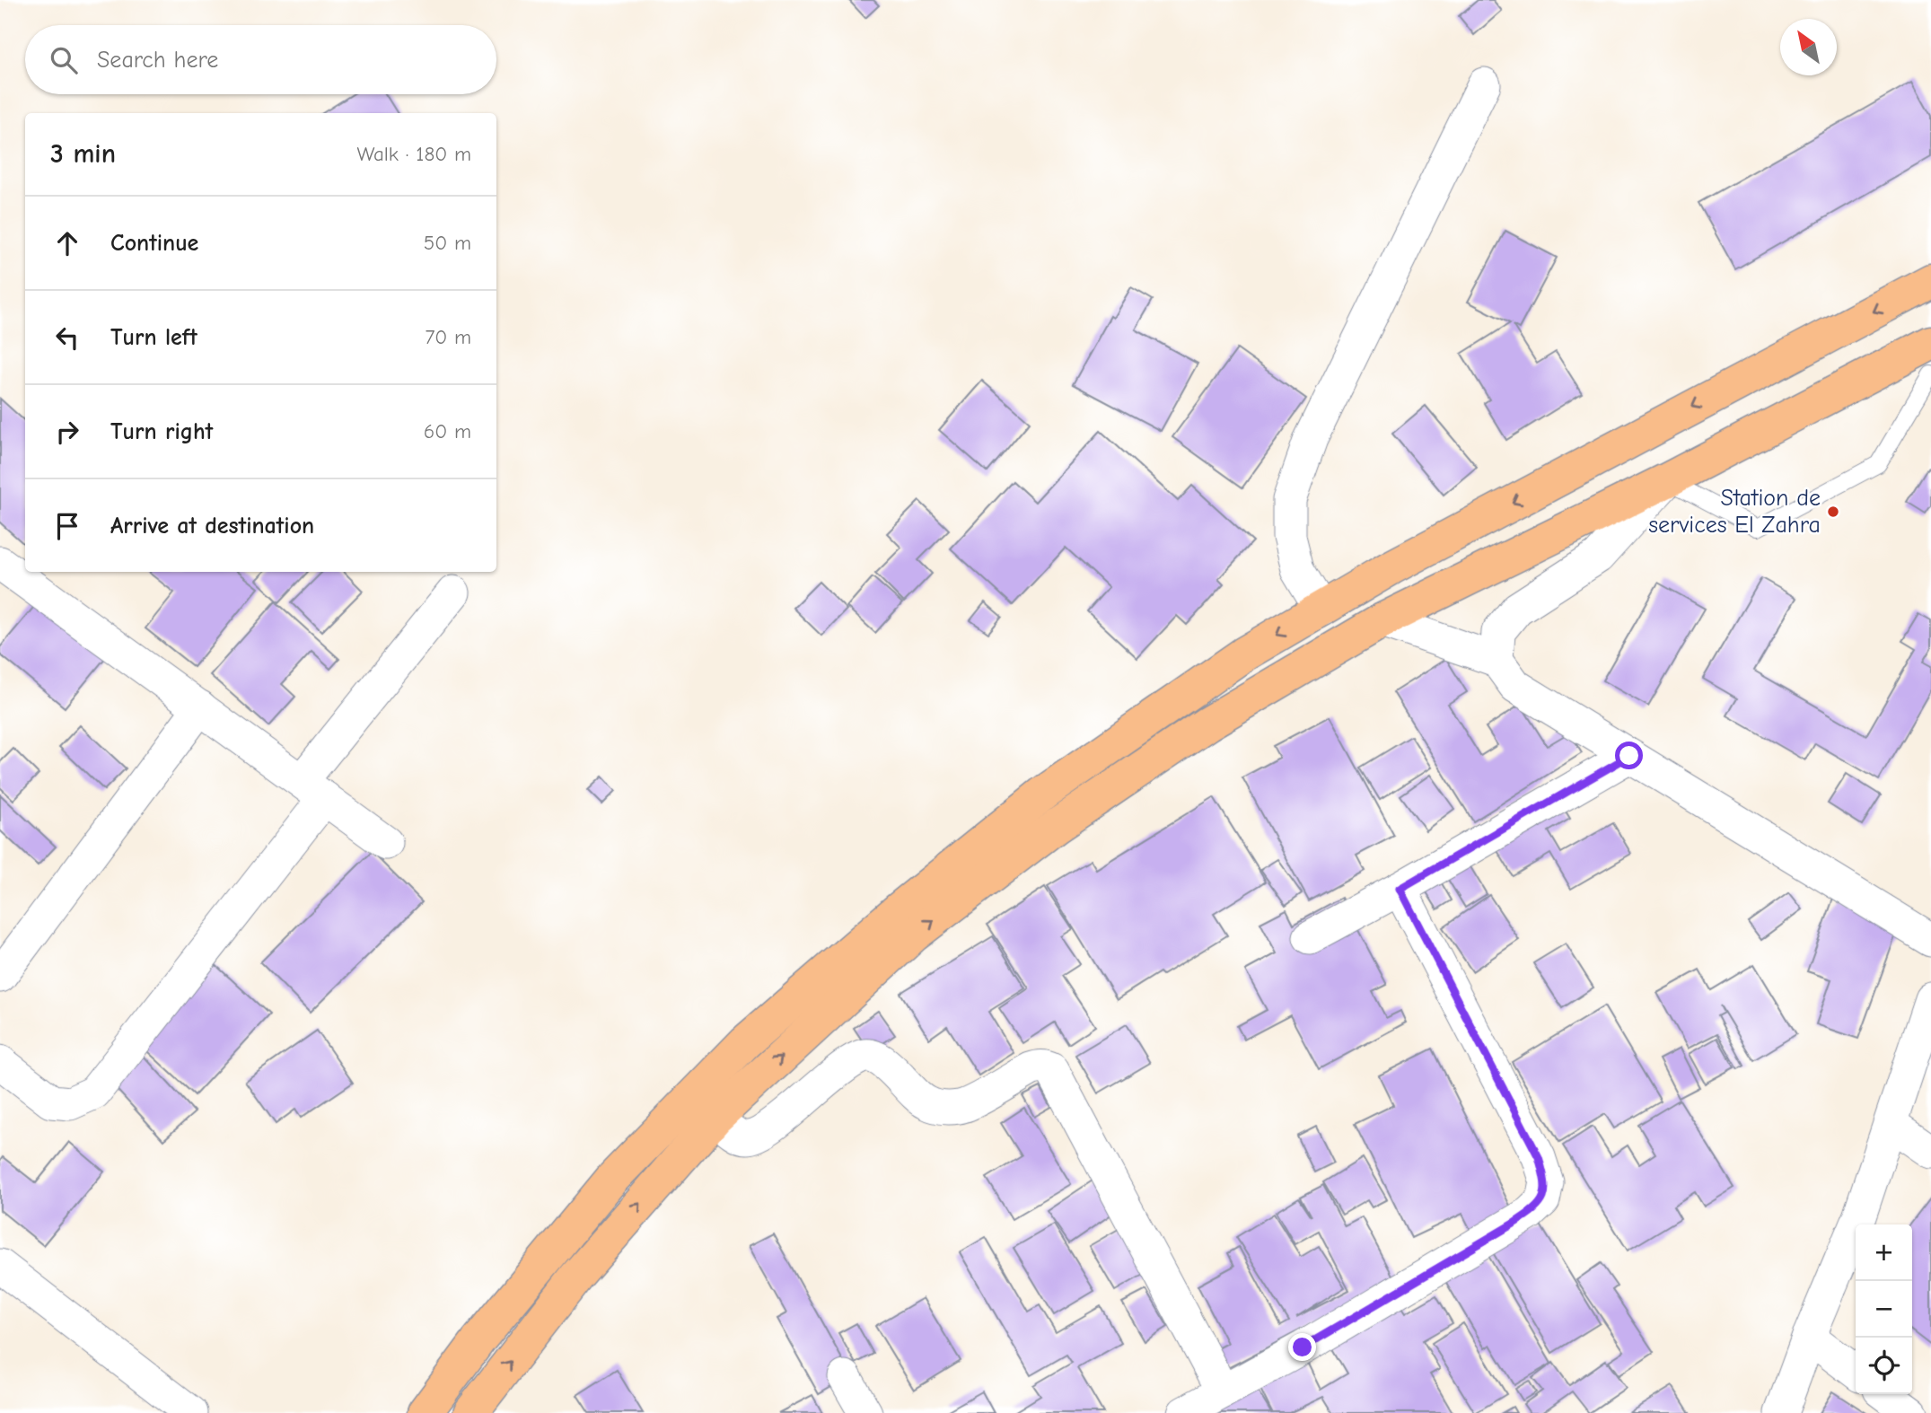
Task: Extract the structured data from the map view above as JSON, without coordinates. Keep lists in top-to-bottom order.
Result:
{
  "places": ["Station de services El Zahra"],
  "north": "top left",
  "page": {
    "search": "Search here",
    "heading": ["3 min", "Walk · 180 m"],
    "list": [
      ["Continue", "50 m"],
      ["Turn left", "70 m"],
      ["Turn right", "60 m"],
      "Arrive at destination"
    ],
    "map_buttons": ["+", "−"]
  }
}
